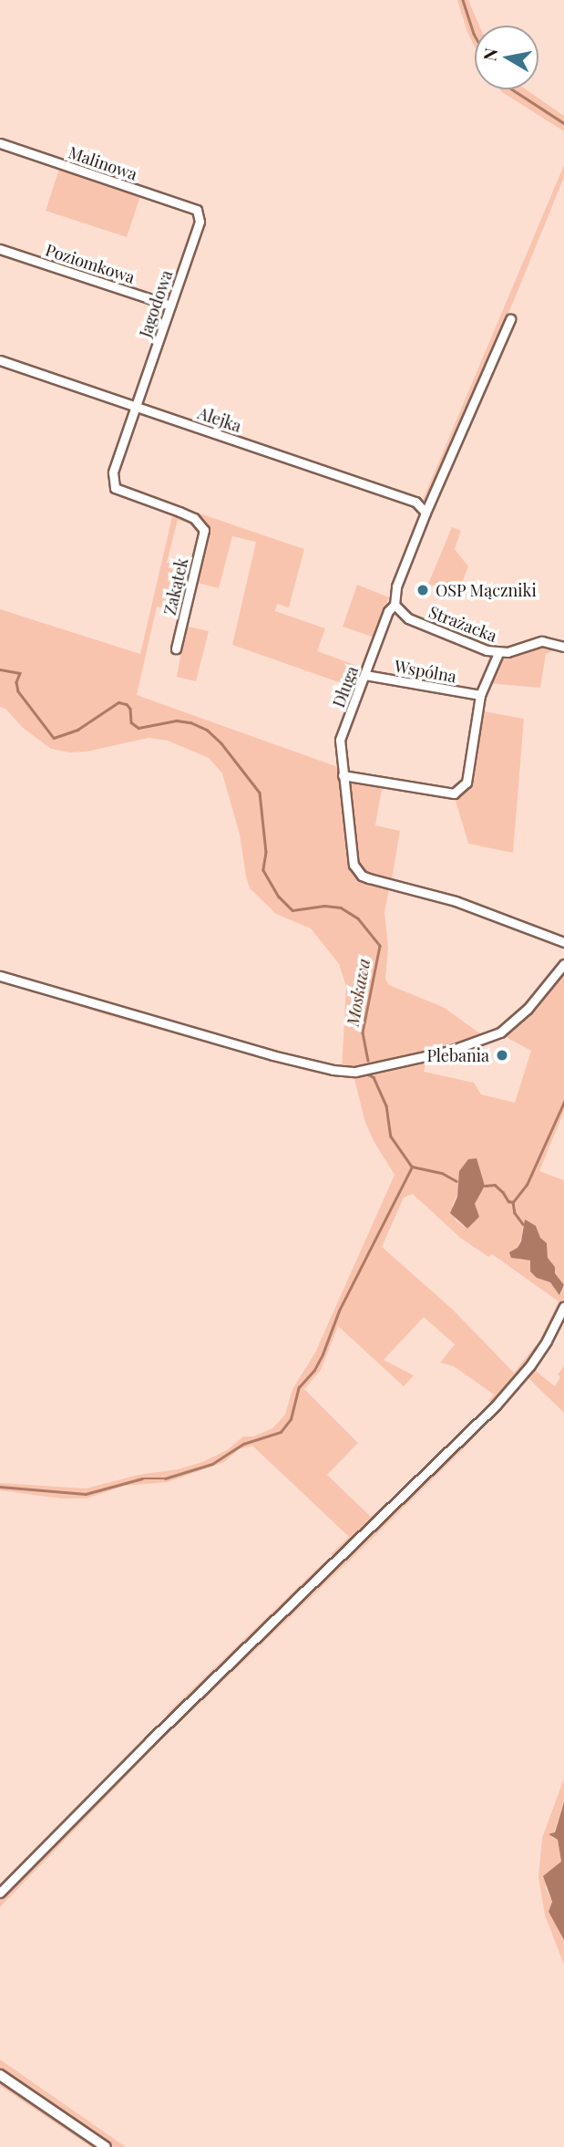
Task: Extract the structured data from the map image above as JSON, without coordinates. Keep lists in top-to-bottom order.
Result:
{
  "streets": {
    "street": [
      "Malinowa",
      "Poziomkowa",
      "Jagodowa",
      "Alejka",
      "Zakątek",
      "Strażacka",
      "Wspólna",
      "Długa"
    ]
  },
  "crossings": [
    ["Malinowa", "Jagodowa"],
    ["Poziomkowa", "Jagodowa"],
    ["Jagodowa", "Alejka"],
    ["Jagodowa", "Zakątek"],
    ["Alejka", "Długa"],
    ["Strażacka", "Długa"],
    ["Wspólna", "Długa"]
  ],
  "water": ["Moskawa"],
  "places": ["OSP Mączniki", "Plebania"],
  "north": "left"
}
